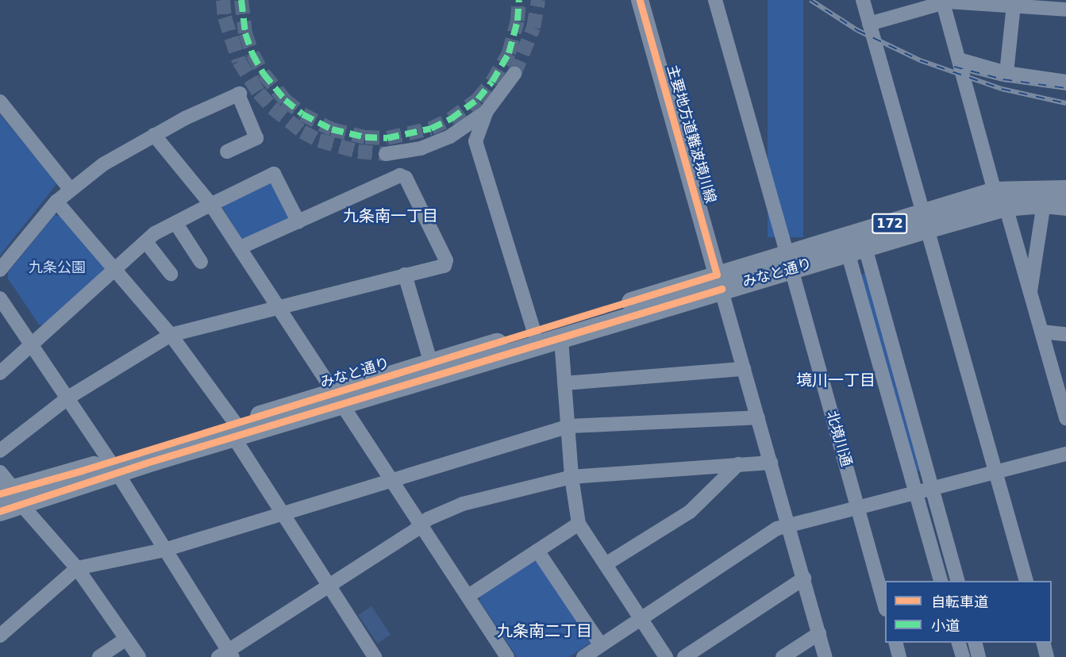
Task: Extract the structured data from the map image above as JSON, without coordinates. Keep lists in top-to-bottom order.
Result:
{
  "streets": {
    "highway": ["172", "みなと通り"],
    "main road": ["主要地方道難波境川線"],
    "street": ["北境川通"]
  },
  "crossings": [
    ["主要地方道難波境川線", "みなと通り"],
    ["みなと通り", "北境川通"]
  ],
  "districts": ["九条南一丁目", "境川一丁目", "九条南二丁目"],
  "parks": ["九条公園"],
  "legend": ["自転車道", "小道"]
}
